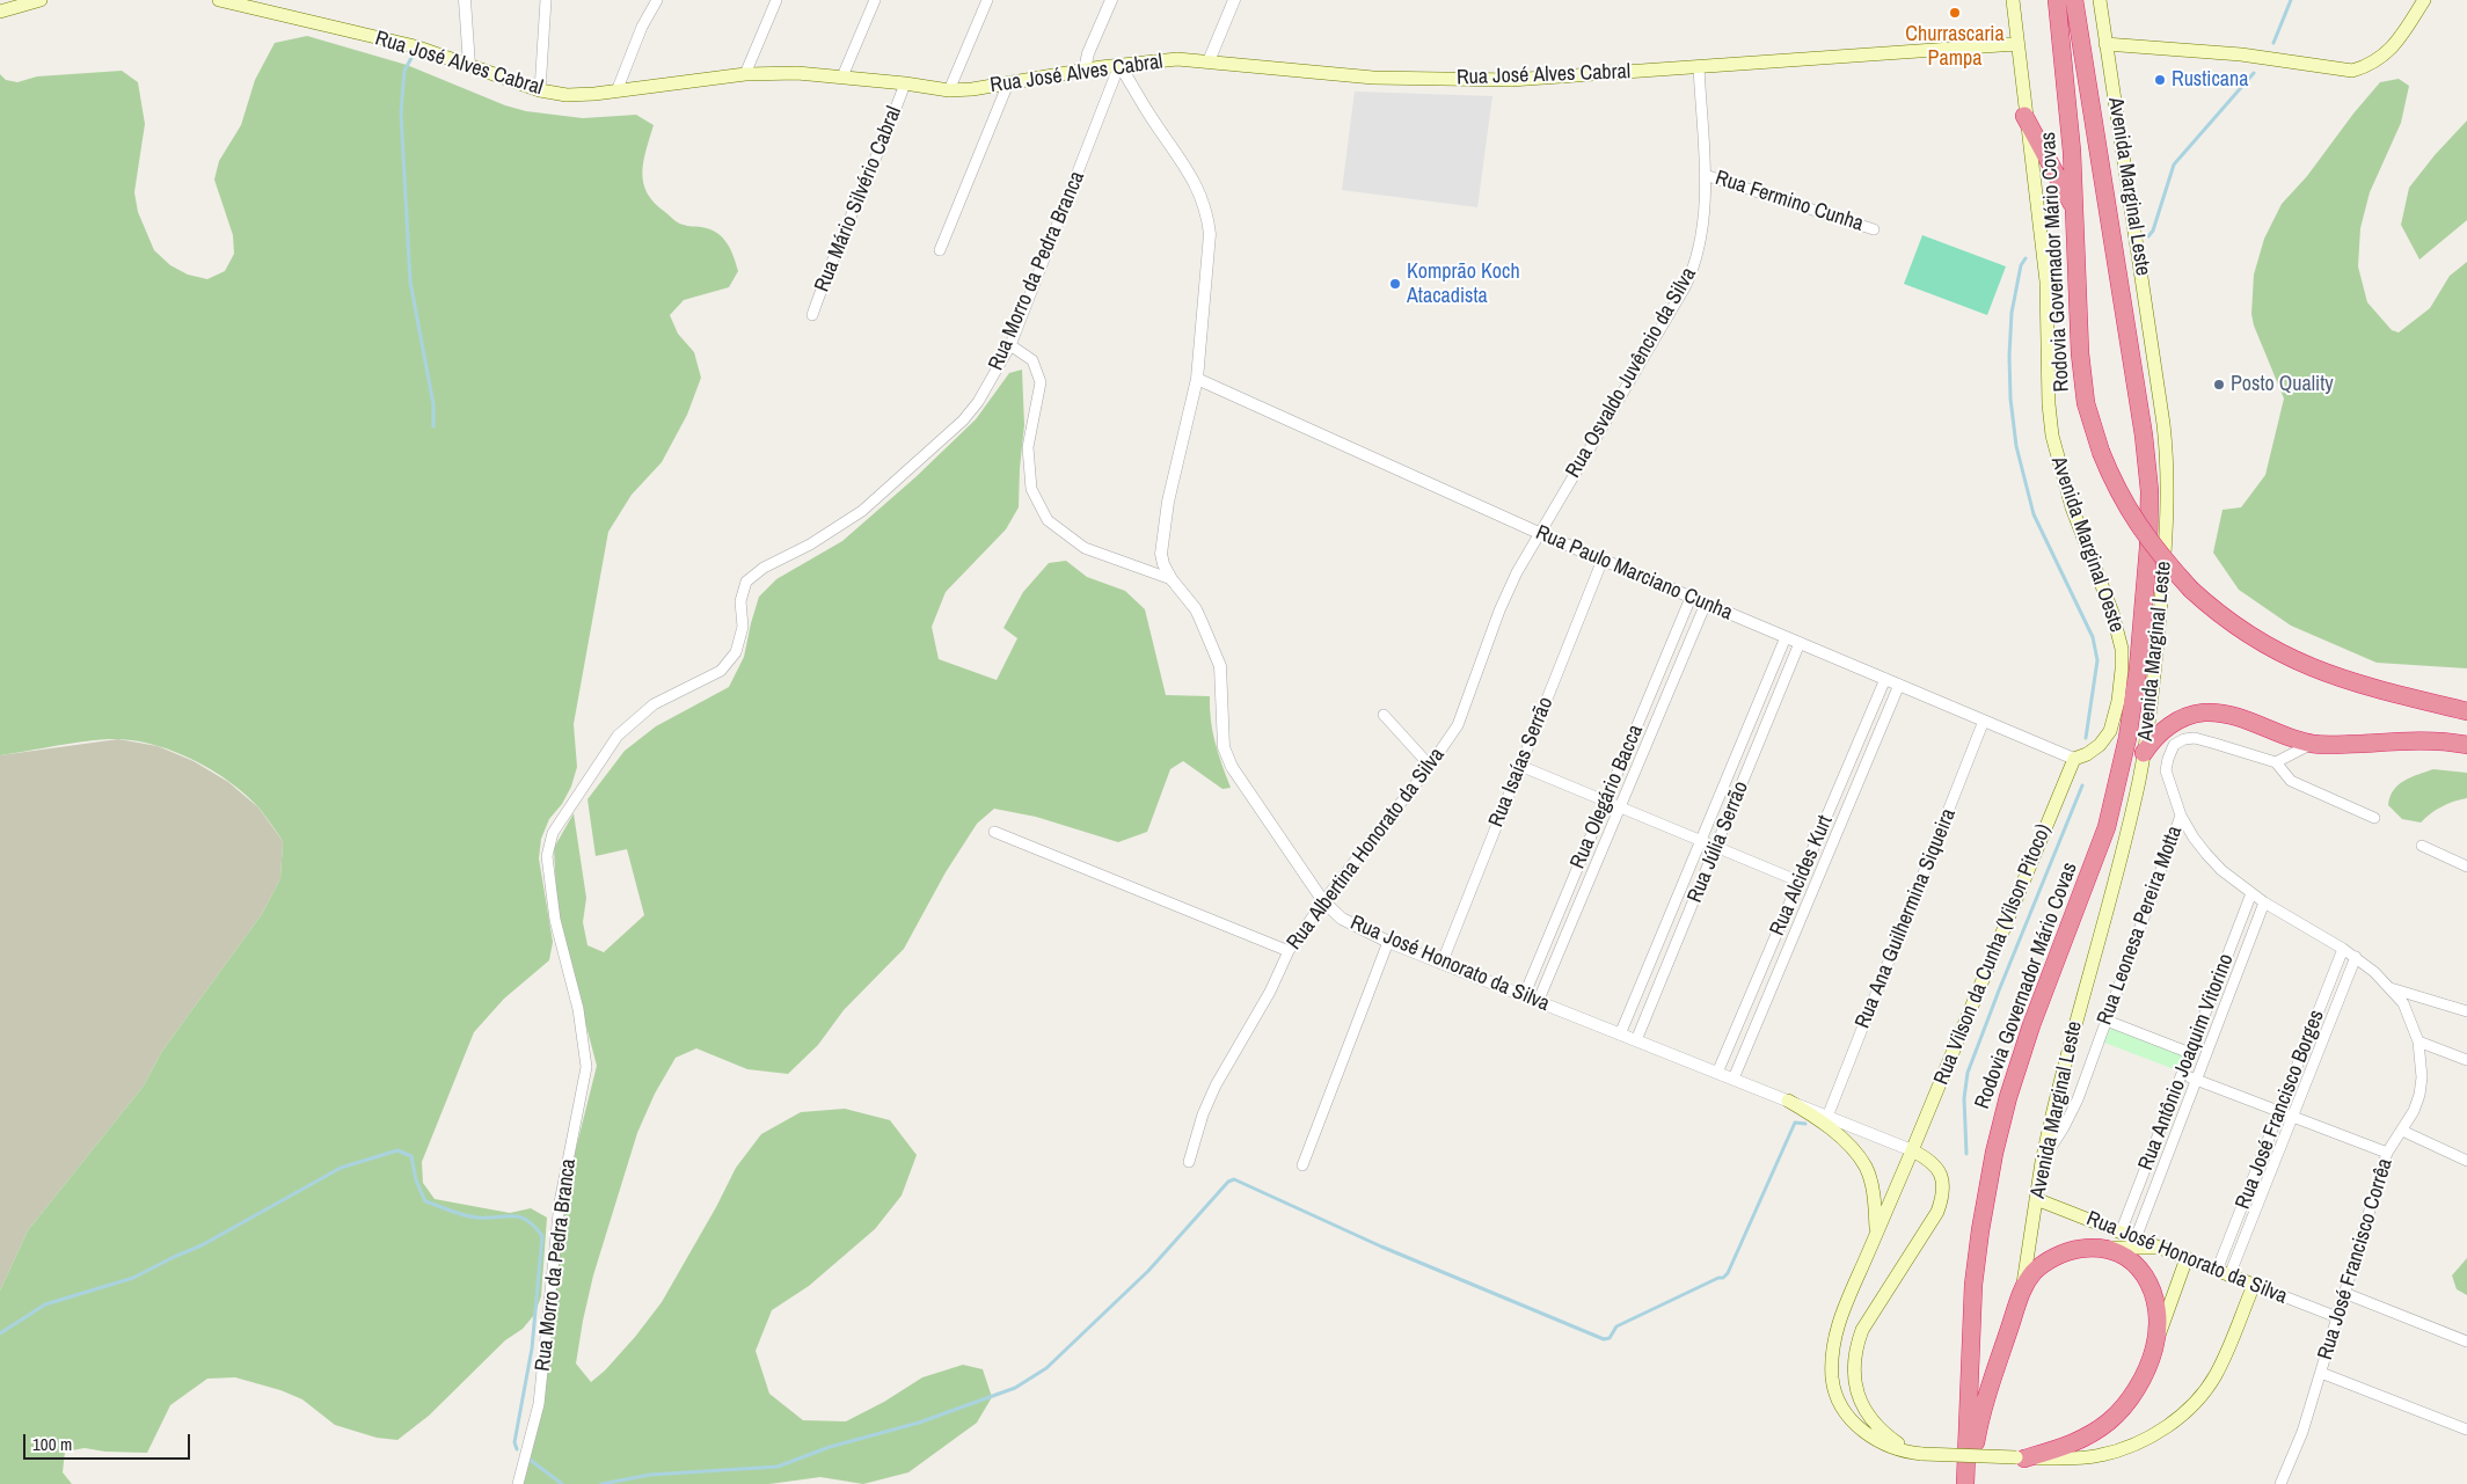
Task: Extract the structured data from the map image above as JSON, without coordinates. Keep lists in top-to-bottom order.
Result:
{
  "streets": {
    "highway": ["Rodovia Governador Mário Covas"],
    "main road": [
      "Rua José Alves Cabral",
      "Avenida Marginal Leste",
      "Avenida Marginal Oeste",
      "Rua Vilson da Cunha (Vilson Pitoco)",
      "Rua José Honorato da Silva"
    ],
    "street": [
      "Rua Mário Silvério Cabral",
      "Rua Fermino Cunha",
      "Rua Morro da Pedra Branca",
      "Rua Osvaldo Juvêncio da Silva",
      "Rua Paulo Marciano Cunha",
      "Rua Isaías Serrão",
      "Rua Olegário Bacca",
      "Rua Júlia Serrão",
      "Rua Albertina Honorato da Silva",
      "Rua Alcides Kurt",
      "Rua Ana Guilhermina Siqueira",
      "Rua Leonesa Pereira Motta",
      "Rua Antônio Joaquim Vitorino",
      "Rua José Francisco Borges",
      "Rua José Francisco Corrêa"
    ]
  },
  "crossings": [
    ["Rua José Alves Cabral", "Rua Mário Silvério Cabral"],
    ["Rua José Alves Cabral", "Rua Morro da Pedra Branca"],
    ["Rua José Alves Cabral", "Rua Osvaldo Juvêncio da Silva"],
    ["Rua José Alves Cabral", "Avenida Marginal Oeste"],
    ["Rua José Alves Cabral", "Rua José Honorato da Silva"],
    ["Avenida Marginal Leste", "Rua Leonesa Pereira Motta"],
    ["Avenida Marginal Leste", "Rua José Honorato da Silva"],
    ["Rua Fermino Cunha", "Rua Osvaldo Juvêncio da Silva"],
    ["Rua Morro da Pedra Branca", "Rua José Honorato da Silva"],
    ["Rua Osvaldo Juvêncio da Silva", "Rua Paulo Marciano Cunha"],
    ["Rua Osvaldo Juvêncio da Silva", "Rua Albertina Honorato da Silva"],
    ["Avenida Marginal Oeste", "Rua Paulo Marciano Cunha"],
    ["Avenida Marginal Oeste", "Rua Vilson da Cunha (Vilson Pitoco)"],
    ["Rua Paulo Marciano Cunha", "Rua Isaías Serrão"],
    ["Rua Paulo Marciano Cunha", "Rua Olegário Bacca"],
    ["Rua Paulo Marciano Cunha", "Rua Júlia Serrão"],
    ["Rua Paulo Marciano Cunha", "Rua Albertina Honorato da Silva"],
    ["Rua Paulo Marciano Cunha", "Rua Alcides Kurt"],
    ["Rua Paulo Marciano Cunha", "Rua Ana Guilhermina Siqueira"],
    ["Rua Paulo Marciano Cunha", "Rua Vilson da Cunha (Vilson Pitoco)"],
    ["Rua Paulo Marciano Cunha", "Rua José Honorato da Silva"],
    ["Rua Isaías Serrão", "Rua José Honorato da Silva"],
    ["Rua Olegário Bacca", "Rua José Honorato da Silva"],
    ["Rua Júlia Serrão", "Rua José Honorato da Silva"],
    ["Rua Albertina Honorato da Silva", "Rua José Honorato da Silva"],
    ["Rua Alcides Kurt", "Rua José Honorato da Silva"],
    ["Rua Leonesa Pereira Motta", "Rua José Francisco Corrêa"],
    ["Rua Vilson da Cunha (Vilson Pitoco)", "Rua José Honorato da Silva"],
    ["Rua José Honorato da Silva", "Rua Antônio Joaquim Vitorino"],
    ["Rua José Honorato da Silva", "Rua José Francisco Borges"],
    ["Rua José Honorato da Silva", "Rua José Francisco Corrêa"],
    ["Rua Antônio Joaquim Vitorino", "Rua José Francisco Corrêa"],
    ["Rua José Francisco Borges", "Rua José Francisco Corrêa"]
  ],
  "places": [
    "Churrascaria Pampa",
    "Rusticana",
    "Komprão Koch Atacadista",
    "Posto Quality"
  ],
  "scale_bar": "100 m"
}
